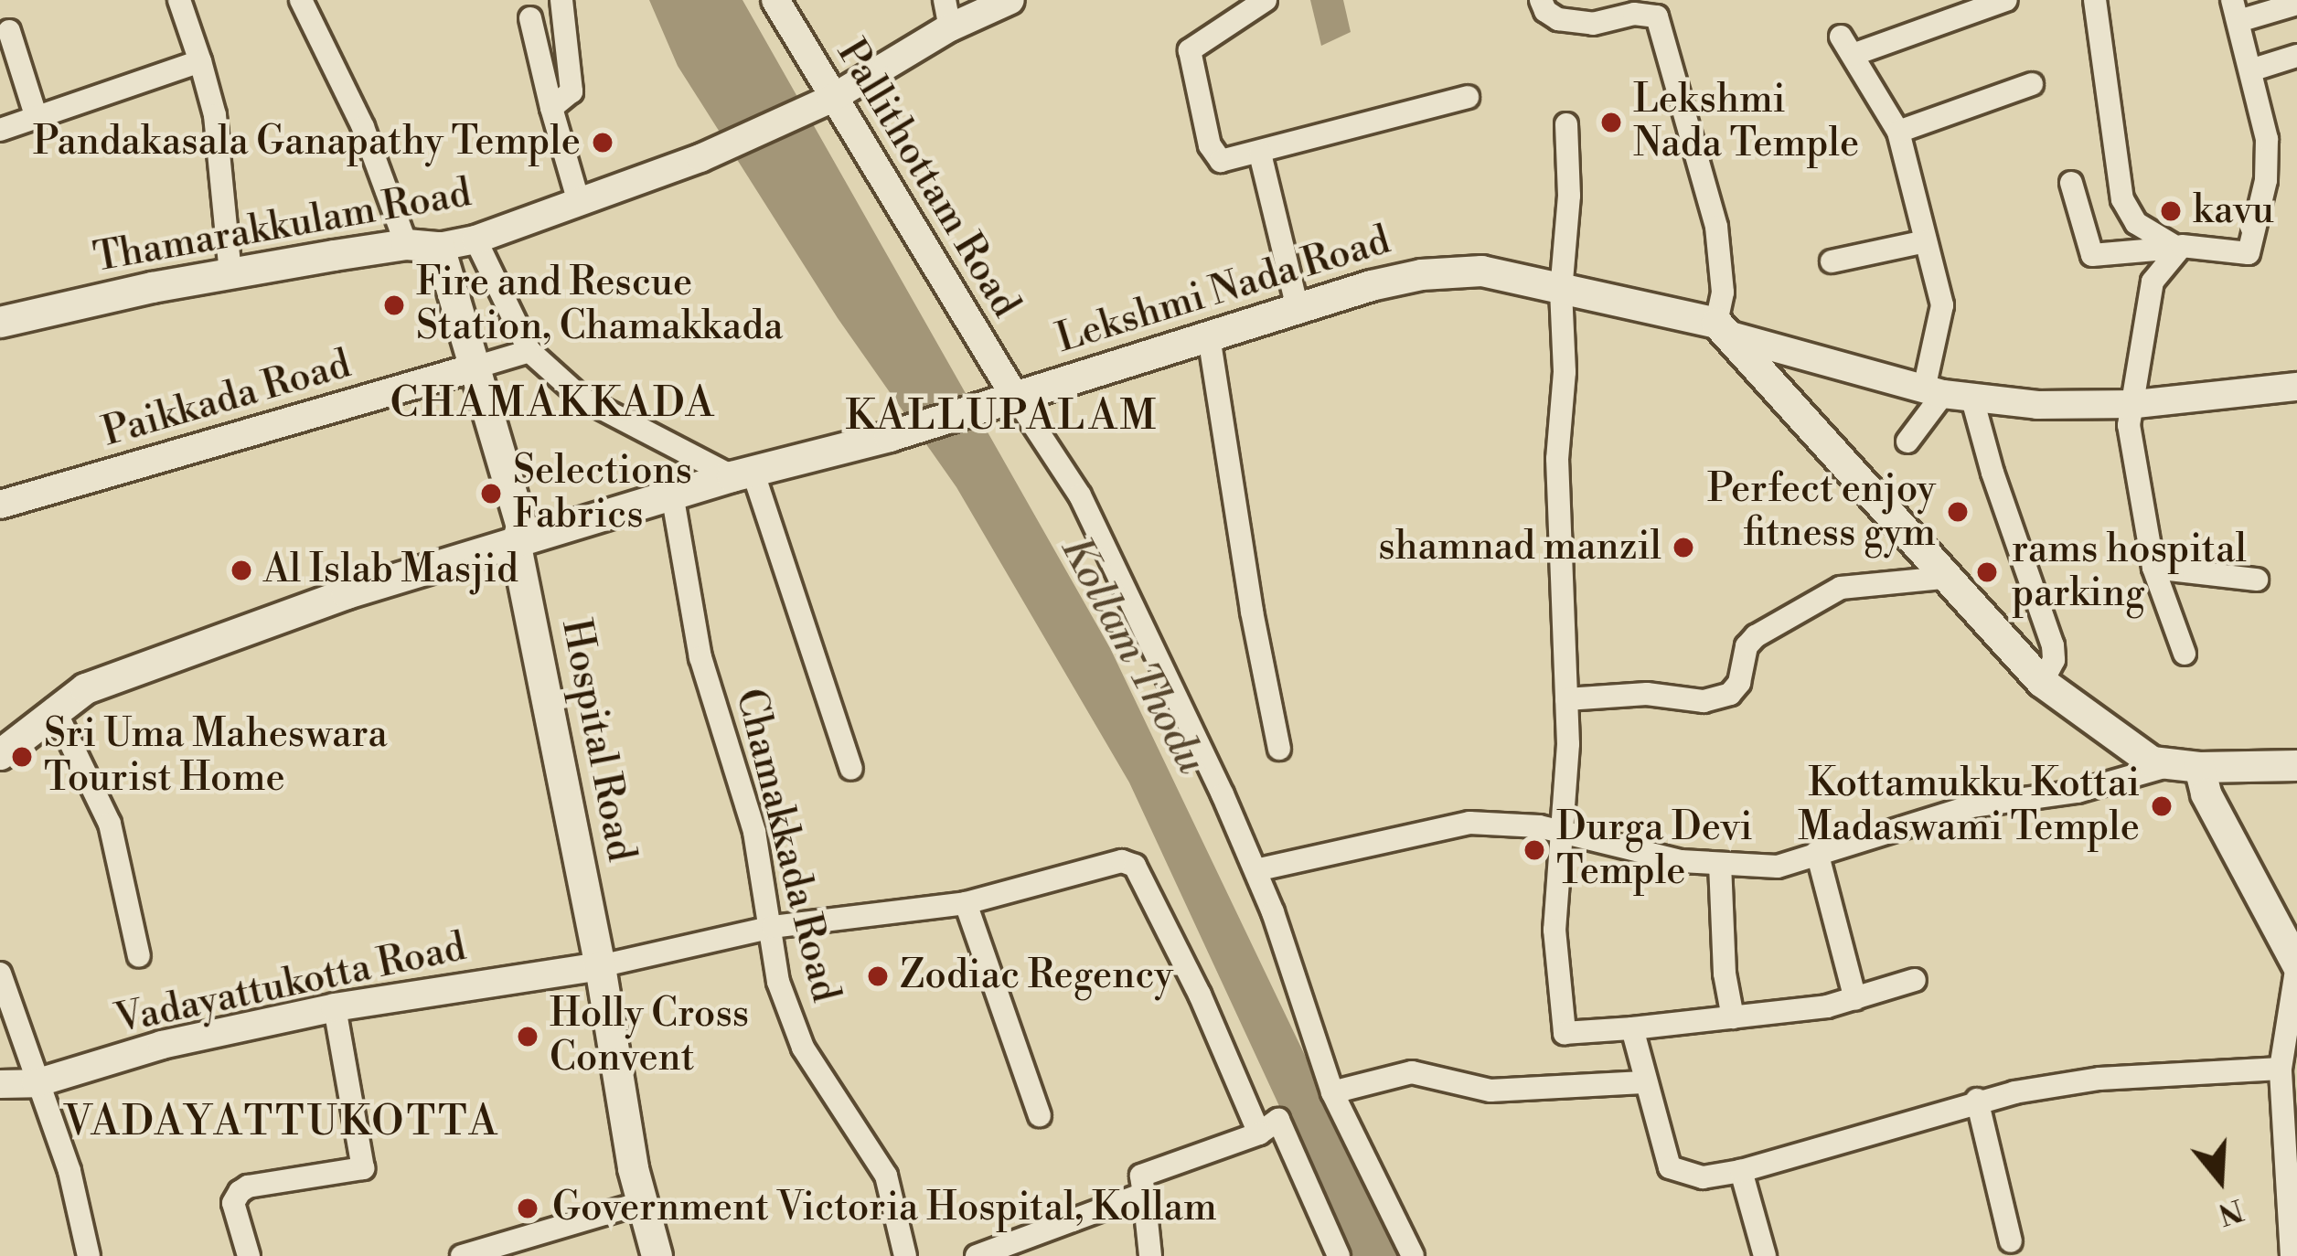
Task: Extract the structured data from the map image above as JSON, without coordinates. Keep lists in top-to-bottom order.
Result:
{
  "streets": {
    "main road": ["Thamarakkulam Road", "Lekshmi Nada Road", "Hospital Road"],
    "street": [
      "Pallithottam Road",
      "Paikkada Road",
      "Chamakkada Road",
      "Vadayattukotta Road"
    ]
  },
  "crossings": [
    ["Pallithottam Road", "Thamarakkulam Road"],
    ["Pallithottam Road", "Lekshmi Nada Road"],
    ["Thamarakkulam Road", "Hospital Road"],
    ["Paikkada Road", "Hospital Road"],
    ["Hospital Road", "Vadayattukotta Road"]
  ],
  "districts": ["CHAMAKKADA", "KALLUPALAM", "VADAYATTUKOTTA"],
  "water": ["Kollam Thodu"],
  "places": [
    "Lekshmi Nada Temple",
    "Pandakasala Ganapathy Temple",
    "kavu",
    "Fire and Rescue Station, Chamakkada",
    "Selections Fabrics",
    "Perfect enjoy fitness gym",
    "shamnad manzil",
    "Al Islab Masjid",
    "rams hospital parking",
    "Sri Uma Maheswara Tourist Home",
    "Kottamukku Kottai Madaswami Temple",
    "Durga Devi Temple",
    "Zodiac Regency",
    "Holly Cross Convent",
    "Government Victoria Hospital, Kollam"
  ],
  "north": "bottom"
}
